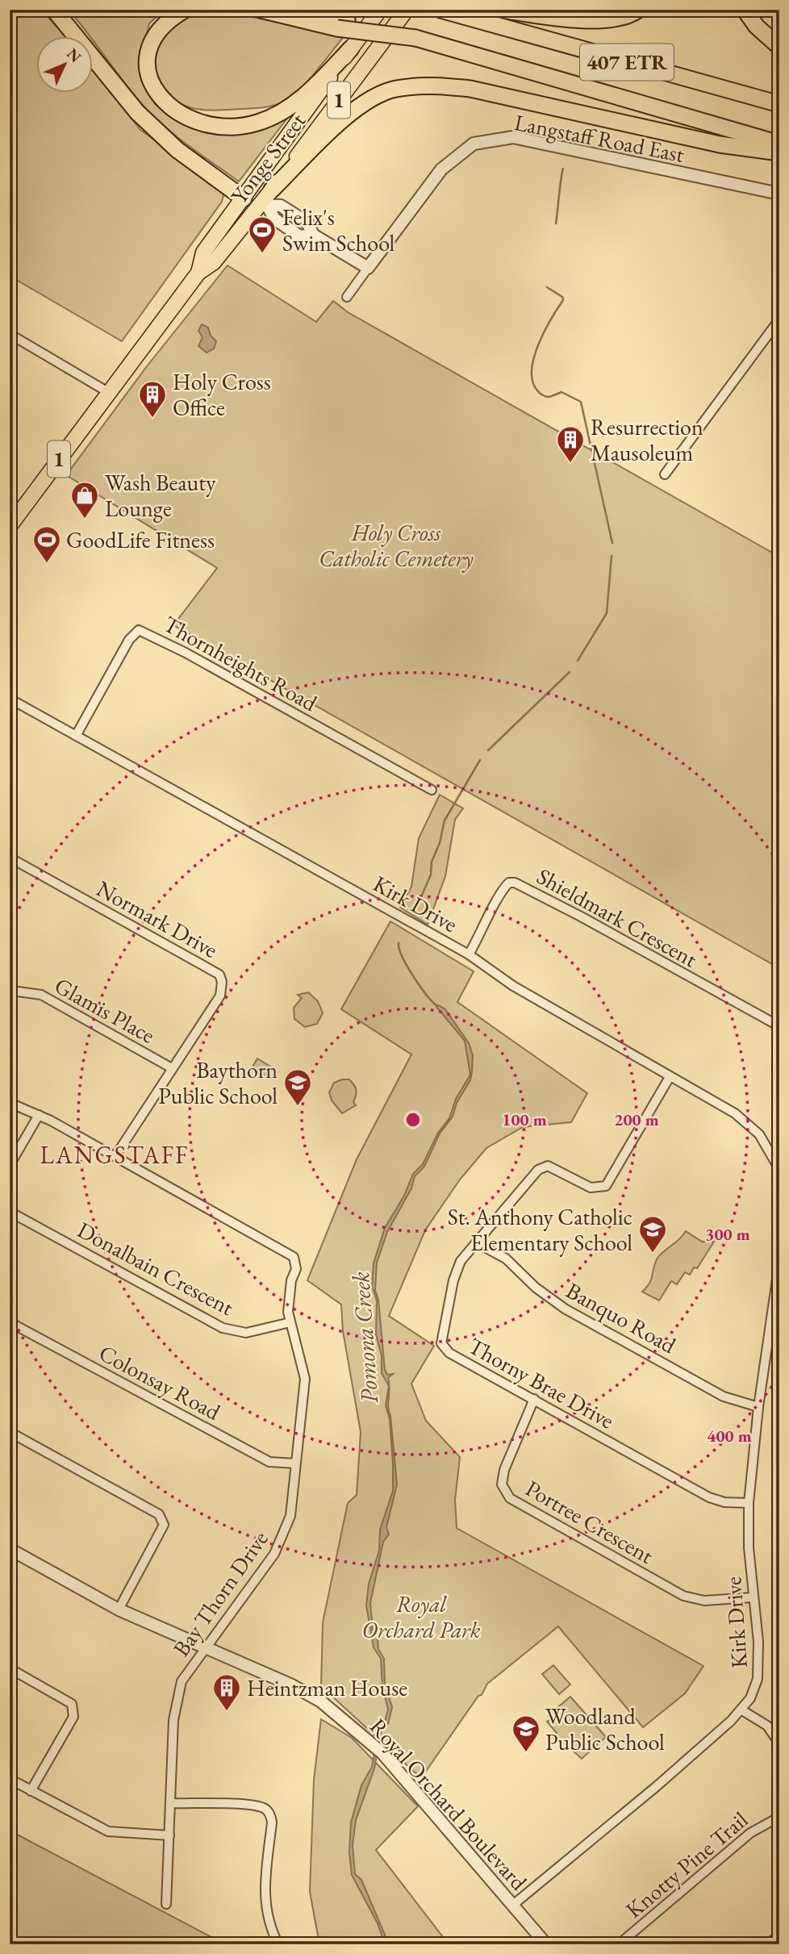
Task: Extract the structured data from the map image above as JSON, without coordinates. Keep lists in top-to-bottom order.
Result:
{
  "streets": {
    "highway": ["407 ETR"],
    "main road": ["1", "Yonge Street"],
    "street": [
      "Langstaff Road East",
      "Thornheights Road",
      "Kirk Drive",
      "Shieldmark Crescent",
      "Normark Drive",
      "Glamis Place",
      "Donalbain Crescent",
      "Banquo Road",
      "Colonsay Road",
      "Thorny Brae Drive",
      "Portree Crescent",
      "Bay Thorn Drive",
      "Royal Orchard Boulevard",
      "Knotty Pine Trail"
    ]
  },
  "crossings": [
    ["Thornheights Road", "Kirk Drive"],
    ["Kirk Drive", "Shieldmark Crescent"],
    ["Kirk Drive", "Banquo Road"],
    ["Kirk Drive", "Thorny Brae Drive"],
    ["Kirk Drive", "Portree Crescent"],
    ["Kirk Drive", "Royal Orchard Boulevard"],
    ["Normark Drive", "Glamis Place"],
    ["Normark Drive", "Bay Thorn Drive"],
    ["Donalbain Crescent", "Bay Thorn Drive"],
    ["Banquo Road", "Thorny Brae Drive"],
    ["Colonsay Road", "Bay Thorn Drive"],
    ["Thorny Brae Drive", "Portree Crescent"],
    ["Bay Thorn Drive", "Royal Orchard Boulevard"]
  ],
  "districts": ["LANGSTAFF"],
  "water": ["Pomona Creek"],
  "parks": ["Holy Cross Catholic Cemetery", "Royal Orchard Park"],
  "places": {
    "sports": ["Felix's Swim School", "GoodLife Fitness"],
    "building": ["Holy Cross Office", "Resurrection Mausoleum", "Heintzman House"],
    "shop": ["Wash Beauty Lounge"],
    "school or university": ["Baythorn Public School", "St. Anthony Catholic Elementary School", "Woodland Public School"]
  },
  "north": "top right",
  "rings": [
    "100 m",
    "200 m",
    "300 m",
    "400 m"
  ]
}
